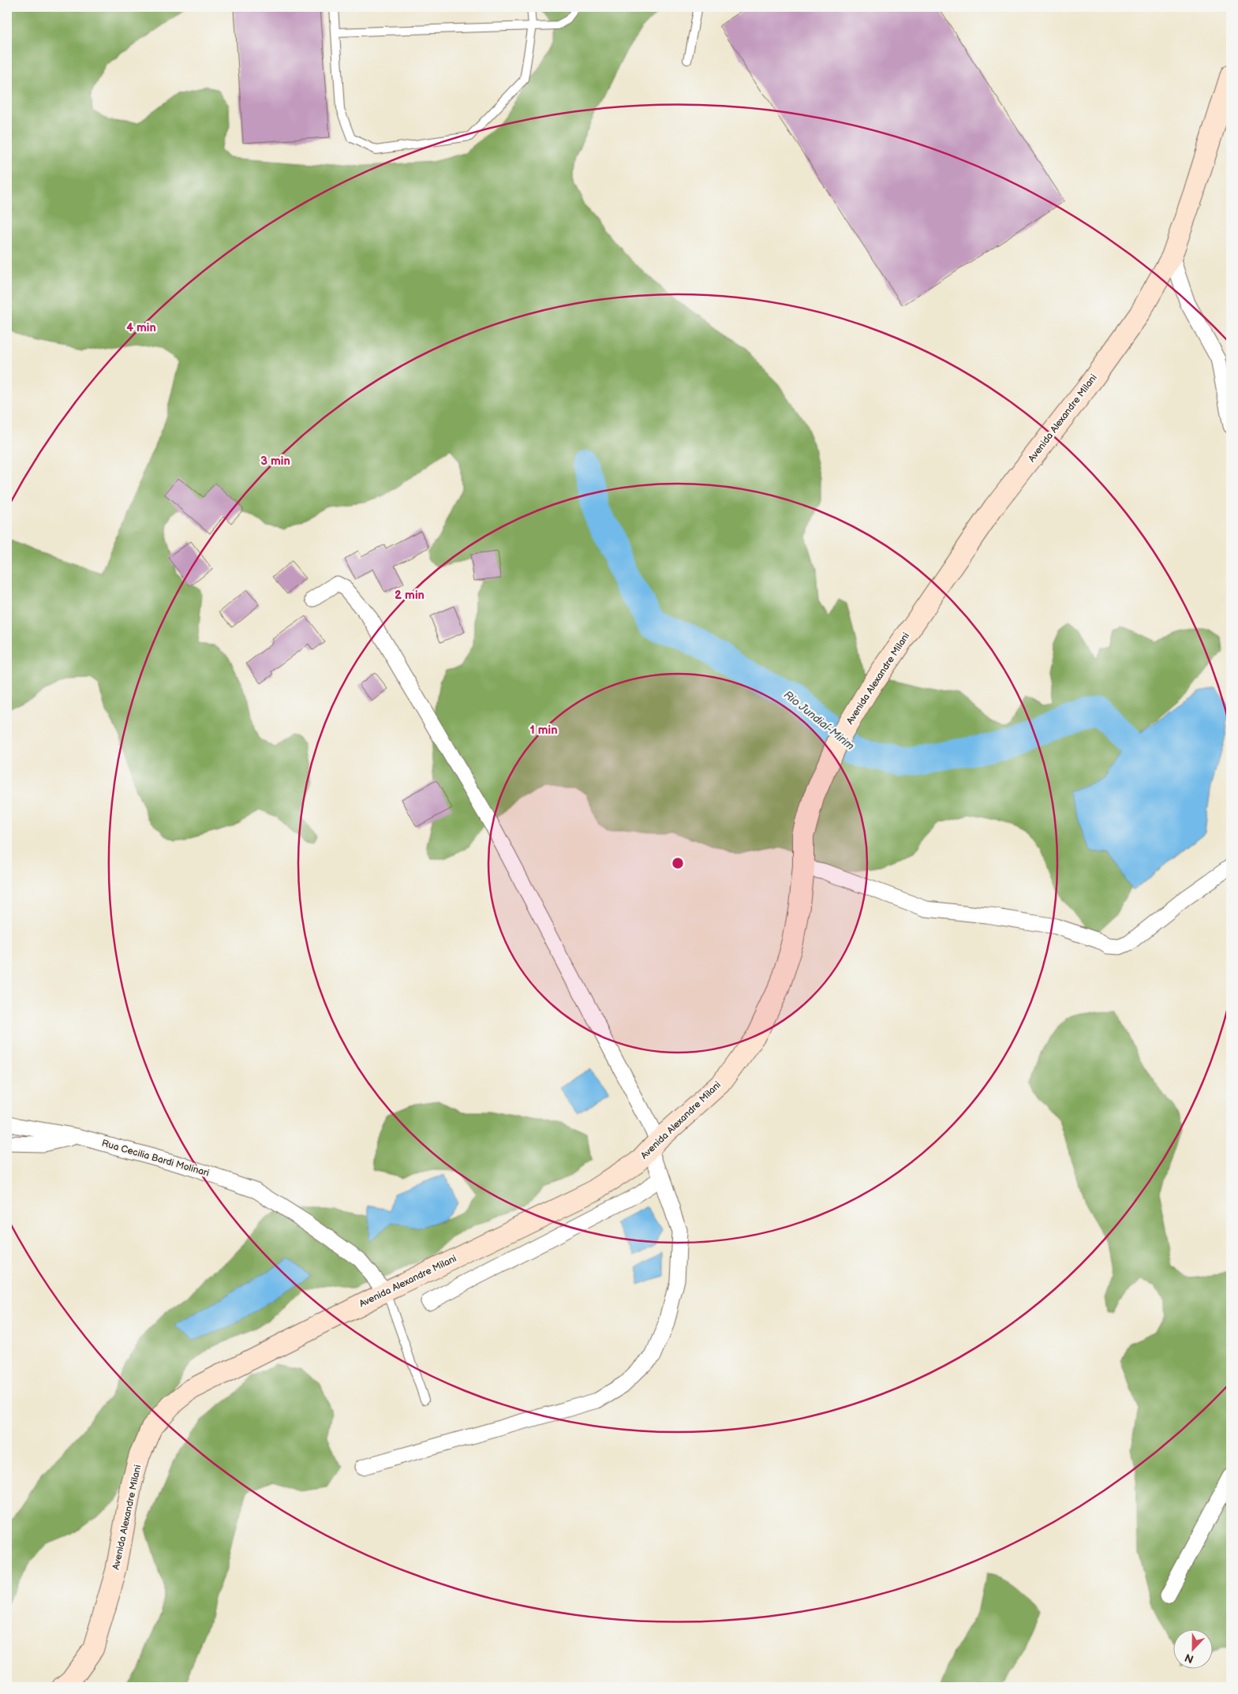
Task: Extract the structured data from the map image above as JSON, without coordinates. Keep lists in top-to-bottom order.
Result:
{
  "streets": {
    "street": ["Avenida Alexandre Milani", "Rua Cecilia Bardi Molinari"]
  },
  "crossings": [
    ["Avenida Alexandre Milani", "Rua Cecilia Bardi Molinari"]
  ],
  "water": ["Rio Jundiaí-Mirim"],
  "north": "bottom",
  "rings": [
    "4 min",
    "3 min",
    "2 min",
    "1 min"
  ]
}
